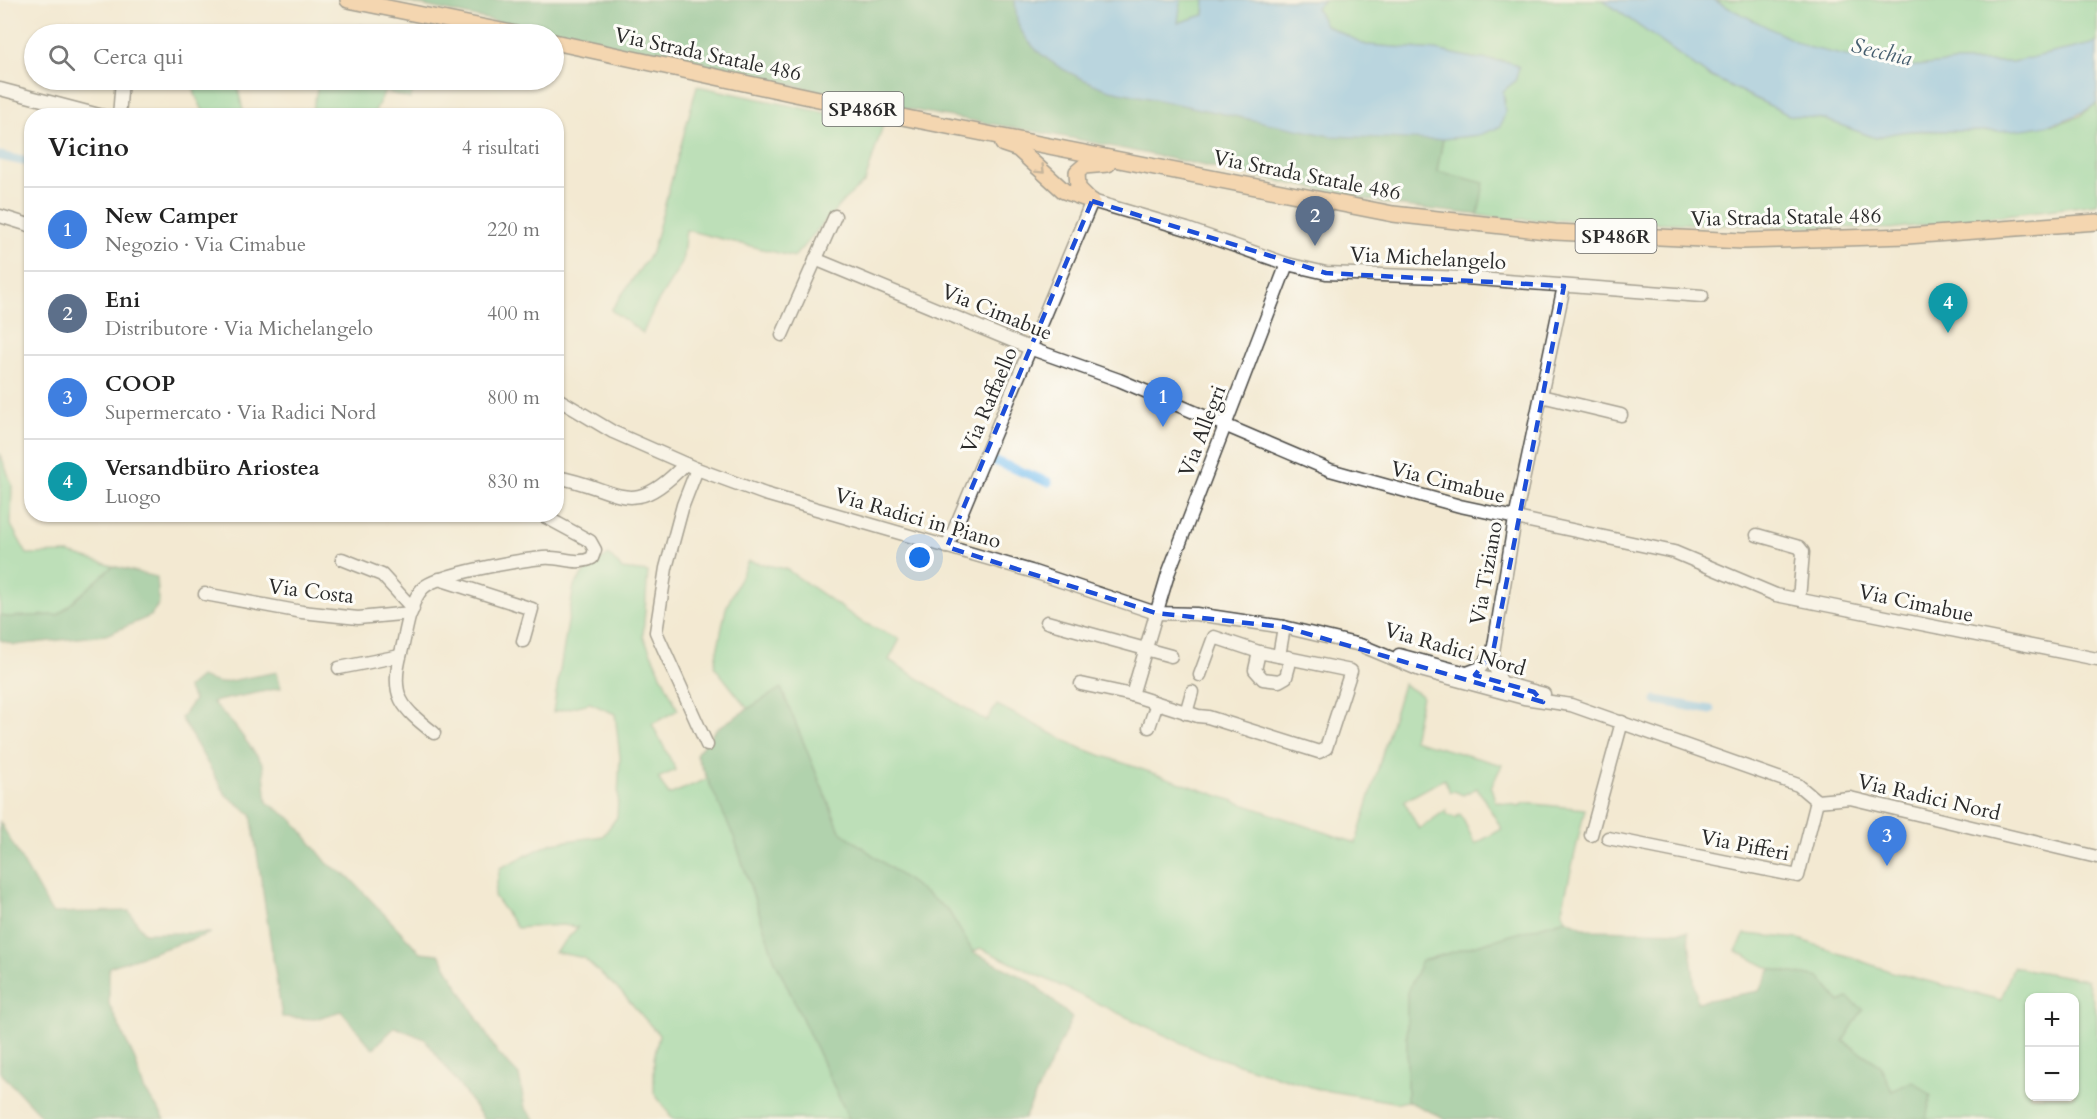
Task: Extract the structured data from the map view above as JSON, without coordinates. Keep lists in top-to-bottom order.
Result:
{
  "streets": {
    "main road": ["Via Strada Statale 486", "SP486R"],
    "street": [
      "Via Michelangelo",
      "Via Cimabue",
      "Via Raffaello",
      "Via Allegri",
      "Via Radici in Piano",
      "Via Tiziano",
      "Via Costa",
      "Via Radici Nord",
      "Via Pifferi"
    ]
  },
  "crossings": [
    ["Via Michelangelo", "Via Raffaello"],
    ["Via Michelangelo", "Via Allegri"],
    ["Via Michelangelo", "Via Tiziano"],
    ["Via Cimabue", "Via Raffaello"],
    ["Via Cimabue", "Via Allegri"],
    ["Via Cimabue", "Via Tiziano"],
    ["Via Raffaello", "Via Radici in Piano"],
    ["Via Allegri", "Via Radici in Piano"],
    ["Via Radici in Piano", "Via Radici Nord"],
    ["Via Radici Nord", "Via Pifferi"]
  ],
  "water": ["Secchia"],
  "page": {
    "search": "Cerca qui",
    "heading": ["Vicino", "4 risultati"],
    "list": [
      {
        "mark": "1",
        "name": "New Camper",
        "note": "Negozio · Via Cimabue",
        "value": "220 m"
      },
      {
        "mark": "2",
        "name": "Eni",
        "note": "Distributore · Via Michelangelo",
        "value": "400 m"
      },
      {
        "mark": "3",
        "name": "COOP",
        "note": "Supermercato · Via Radici Nord",
        "value": "800 m"
      },
      {
        "mark": "4",
        "name": "Versandbüro Ariostea",
        "note": "Luogo",
        "value": "830 m"
      }
    ],
    "pins": [
      "2",
      "4",
      "1",
      "3"
    ],
    "map_buttons": ["+", "−"]
  }
}
